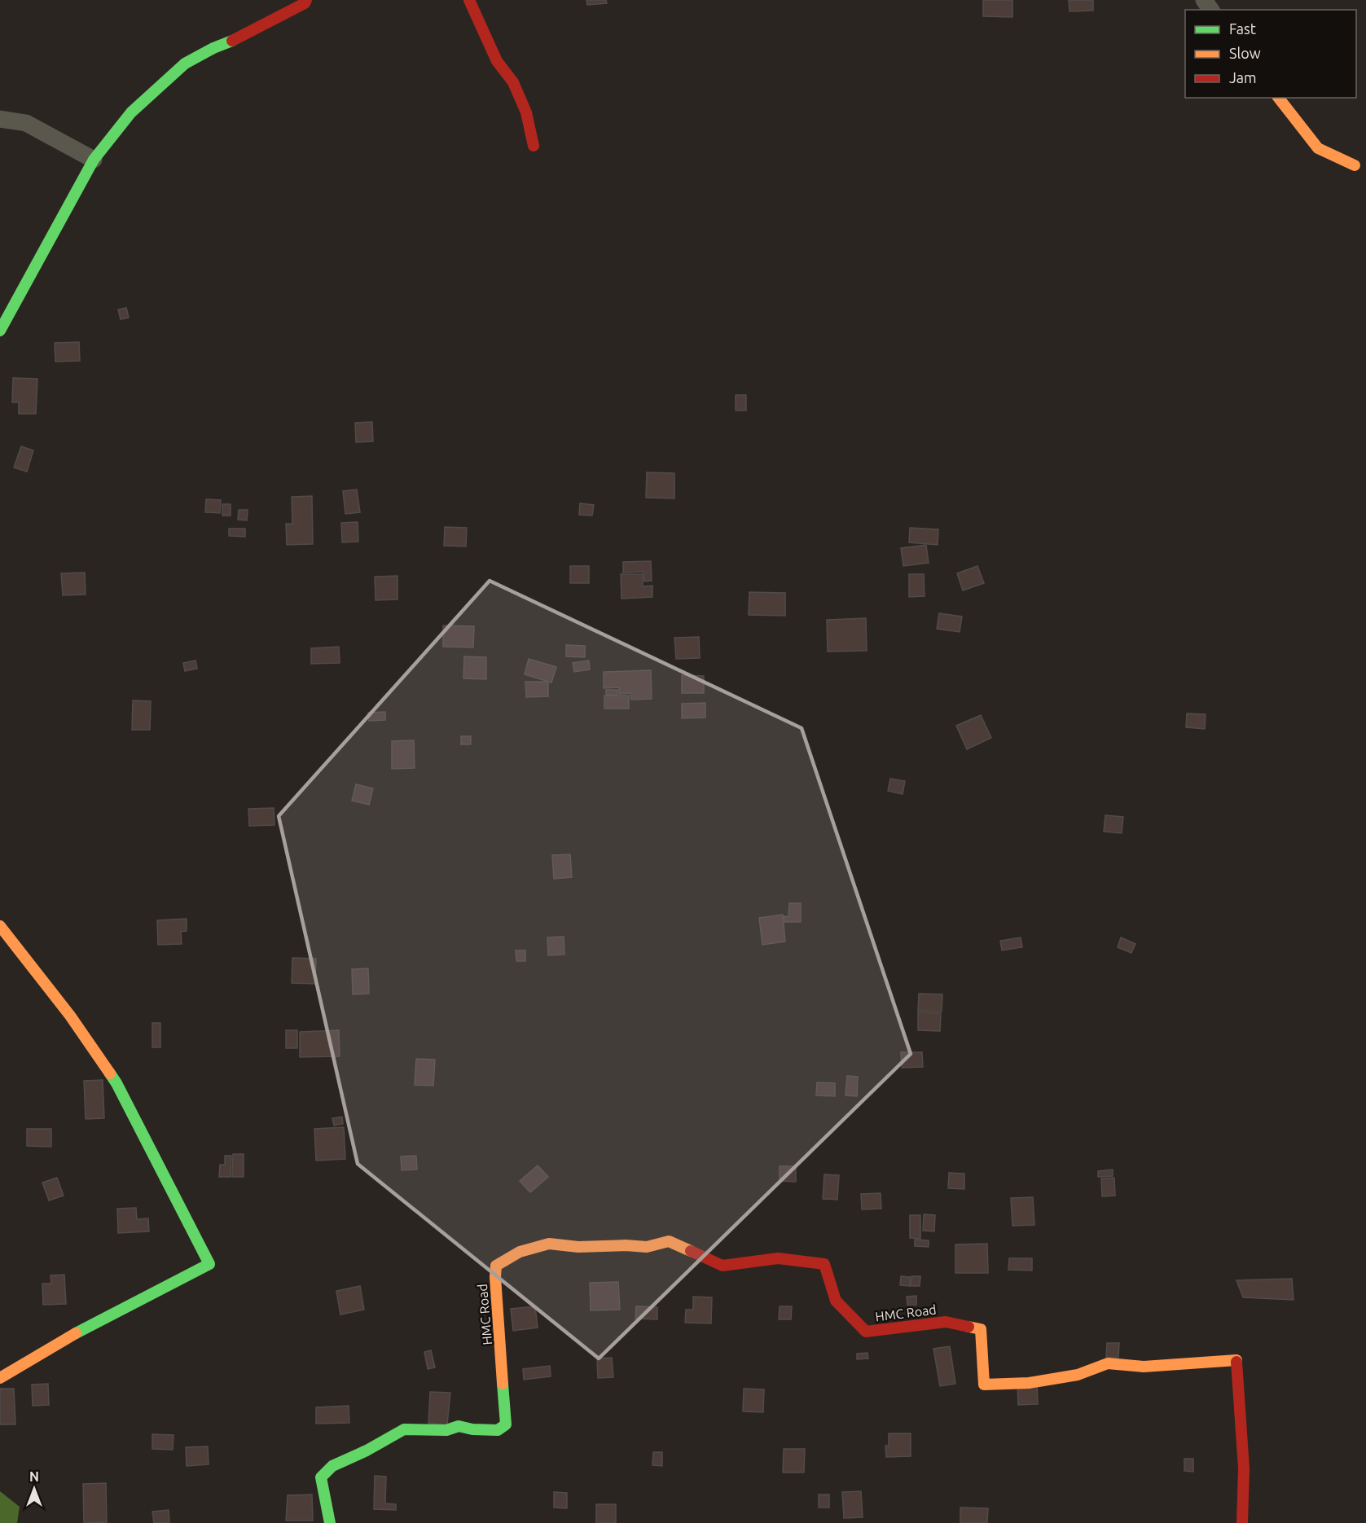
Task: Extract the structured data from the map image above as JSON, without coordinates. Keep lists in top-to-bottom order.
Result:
{
  "streets": {
    "street": ["HMC Road"]
  },
  "legend": ["Fast", "Slow", "Jam"],
  "north": "top"
}
